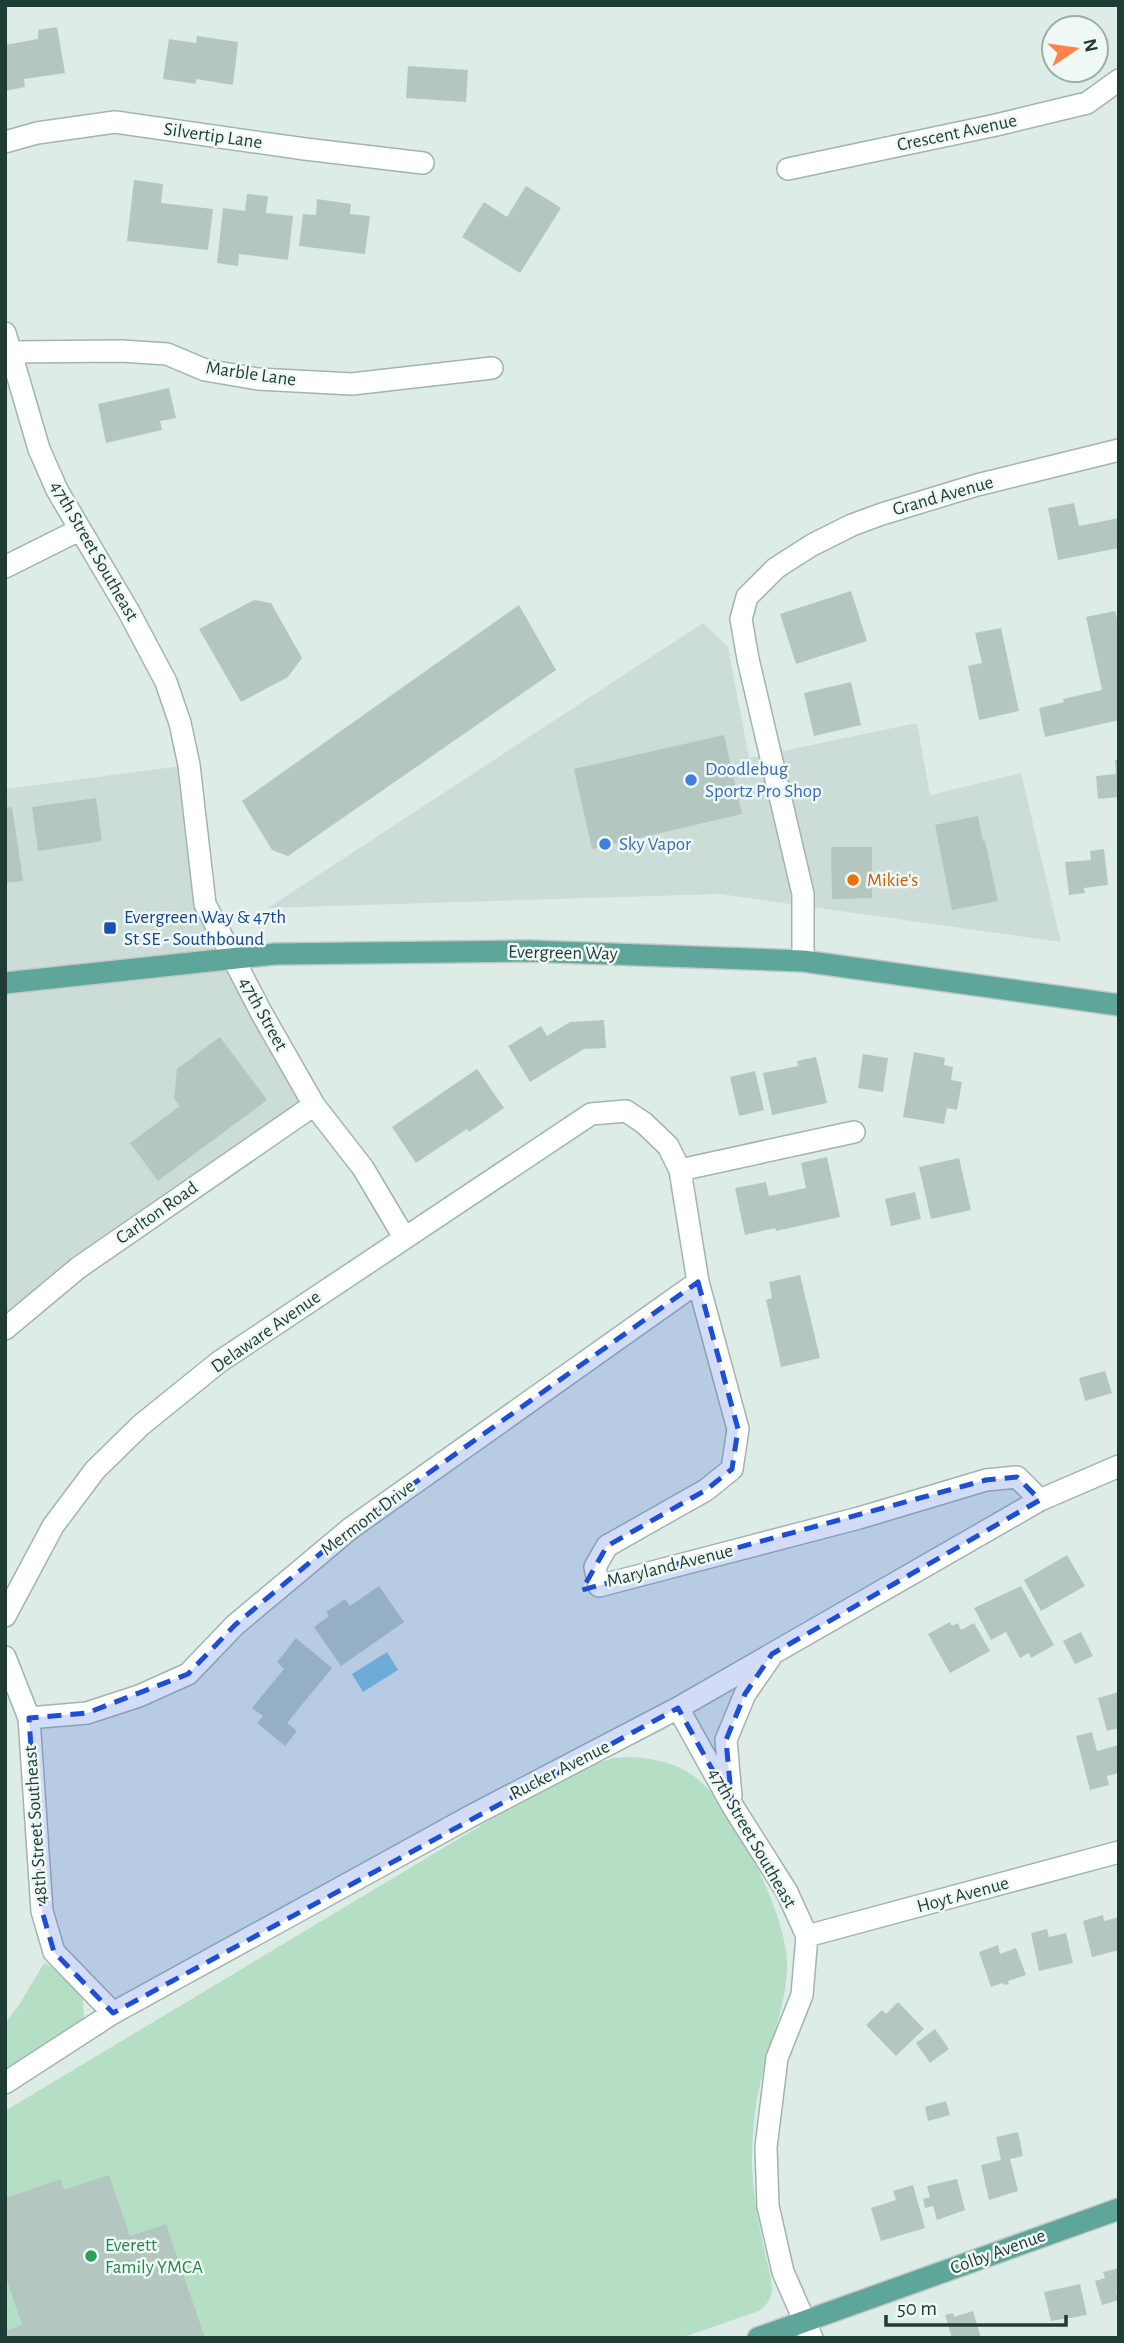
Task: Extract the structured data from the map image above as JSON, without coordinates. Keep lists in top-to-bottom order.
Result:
{
  "streets": {
    "main road": ["Evergreen Way", "Colby Avenue"],
    "street": [
      "Crescent Avenue",
      "Silvertip Lane",
      "Marble Lane",
      "Grand Avenue",
      "47th Street Southeast",
      "47th Street",
      "Carlton Road",
      "Delaware Avenue",
      "Mermont Drive",
      "Maryland Avenue",
      "Rucker Avenue",
      "48th Street Southeast",
      "Hoyt Avenue"
    ]
  },
  "crossings": [
    ["Marble Lane", "47th Street Southeast"],
    ["Grand Avenue", "Evergreen Way"],
    ["47th Street Southeast", "47th Street"],
    ["47th Street Southeast", "Rucker Avenue"],
    ["47th Street Southeast", "Hoyt Avenue"],
    ["47th Street Southeast", "Colby Avenue"],
    ["Evergreen Way", "47th Street"],
    ["47th Street", "Carlton Road"],
    ["47th Street", "Delaware Avenue"],
    ["Delaware Avenue", "Maryland Avenue"],
    ["Mermont Drive", "Maryland Avenue"],
    ["Mermont Drive", "48th Street Southeast"],
    ["Maryland Avenue", "Rucker Avenue"],
    ["Rucker Avenue", "48th Street Southeast"]
  ],
  "places": {
    "other": [
      "Doodlebug Sportz Pro Shop",
      "Sky Vapor",
      "Mikie's",
      "Everett Family YMCA"
    ],
    "transit": ["Evergreen Way & 47th St SE - Southbound"]
  },
  "scale_bar": "50 m",
  "north": "right"
}
